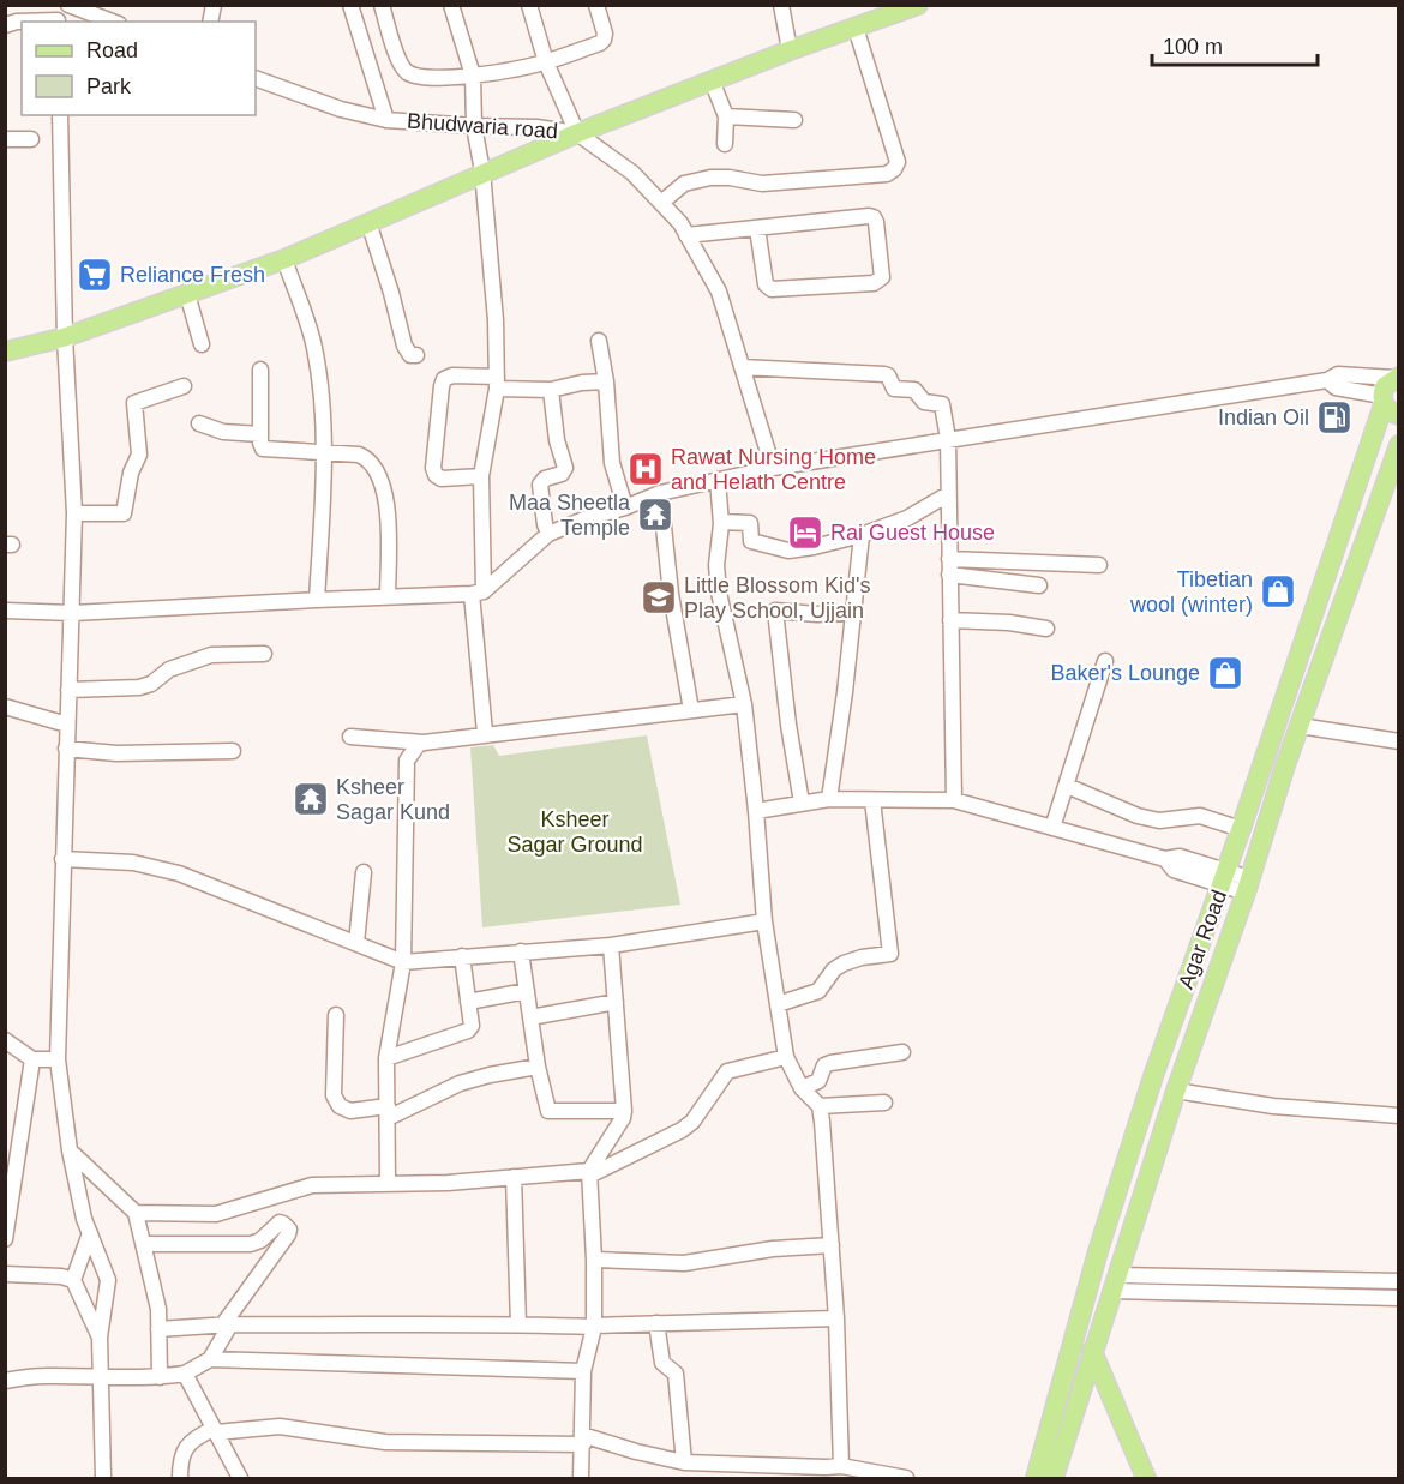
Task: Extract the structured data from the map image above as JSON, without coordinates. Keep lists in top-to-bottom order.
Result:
{
  "streets": {
    "main road": ["Agar Road"],
    "street": ["Bhudwaria road"]
  },
  "parks": ["Ksheer Sagar Ground"],
  "places": {
    "supermarket": ["Reliance Fresh"],
    "fuel station": ["Indian Oil"],
    "hospital": ["Rawat Nursing Home and Helath Centre"],
    "temple": ["Maa Sheetla Temple", "Ksheer Sagar Kund"],
    "hotel": ["Rai Guest House"],
    "shop": ["Tibetian wool (winter)", "Baker's Lounge"],
    "school or university": ["Little Blossom Kid's Play School, Ujjain"]
  },
  "legend": ["Road", "Park"],
  "scale_bar": "100 m"
}
